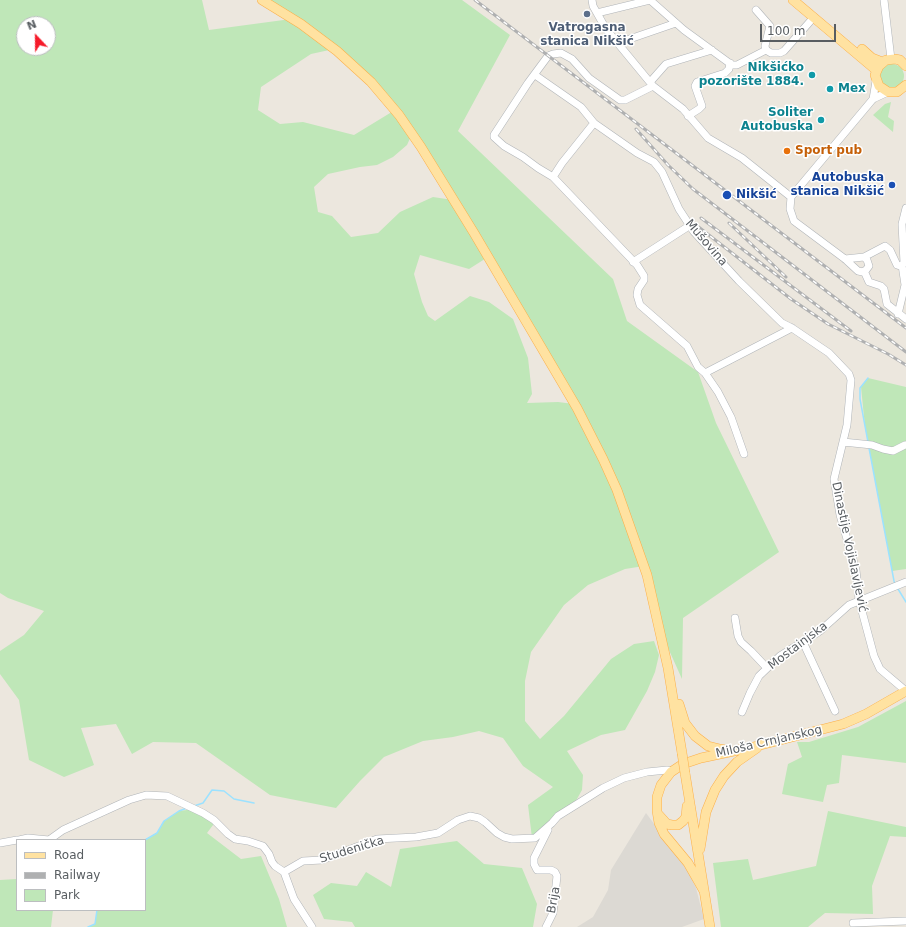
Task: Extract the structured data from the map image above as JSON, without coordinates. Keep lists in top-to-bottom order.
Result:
{
  "streets": {
    "main road": ["Miloša Crnjanskog"],
    "street": [
      "Mušovina",
      "Dinastije Vojislavljević",
      "Mostainjska",
      "Studenička",
      "Brija"
    ]
  },
  "crossings": [
    ["Mušovina", "Dinastije Vojislavljević"],
    ["Dinastije Vojislavljević", "Mostainjska"],
    ["Dinastije Vojislavljević", "Miloša Crnjanskog"],
    ["Miloša Crnjanskog", "Studenička"],
    ["Studenička", "Brija"]
  ],
  "places": [
    "Vatrogasna stanica Nikšić",
    "Nikšićko pozorište 1884.",
    "Mex",
    "Soliter Autobuska",
    "Sport pub",
    "Autobuska stanica Nikšić",
    "Nikšić"
  ],
  "legend": ["Road", "Railway", "Park"],
  "scale_bar": "100 m",
  "north": "top"
}
